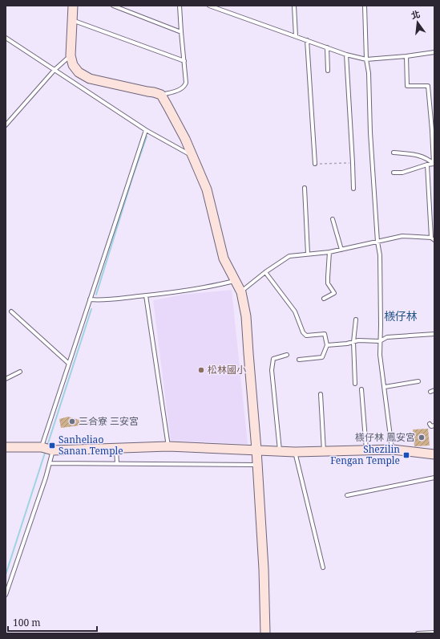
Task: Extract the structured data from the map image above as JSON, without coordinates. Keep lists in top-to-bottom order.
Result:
{
  "districts": ["檨仔林"],
  "places": {
    "other": ["松林國小", "三合寮 三安宮", "檨仔林 鳳安宮"],
    "transit": ["Sanheliao Sanan Temple", "Shezilin Fengan Temple"]
  },
  "scale_bar": "100 m",
  "north": "top"
}
